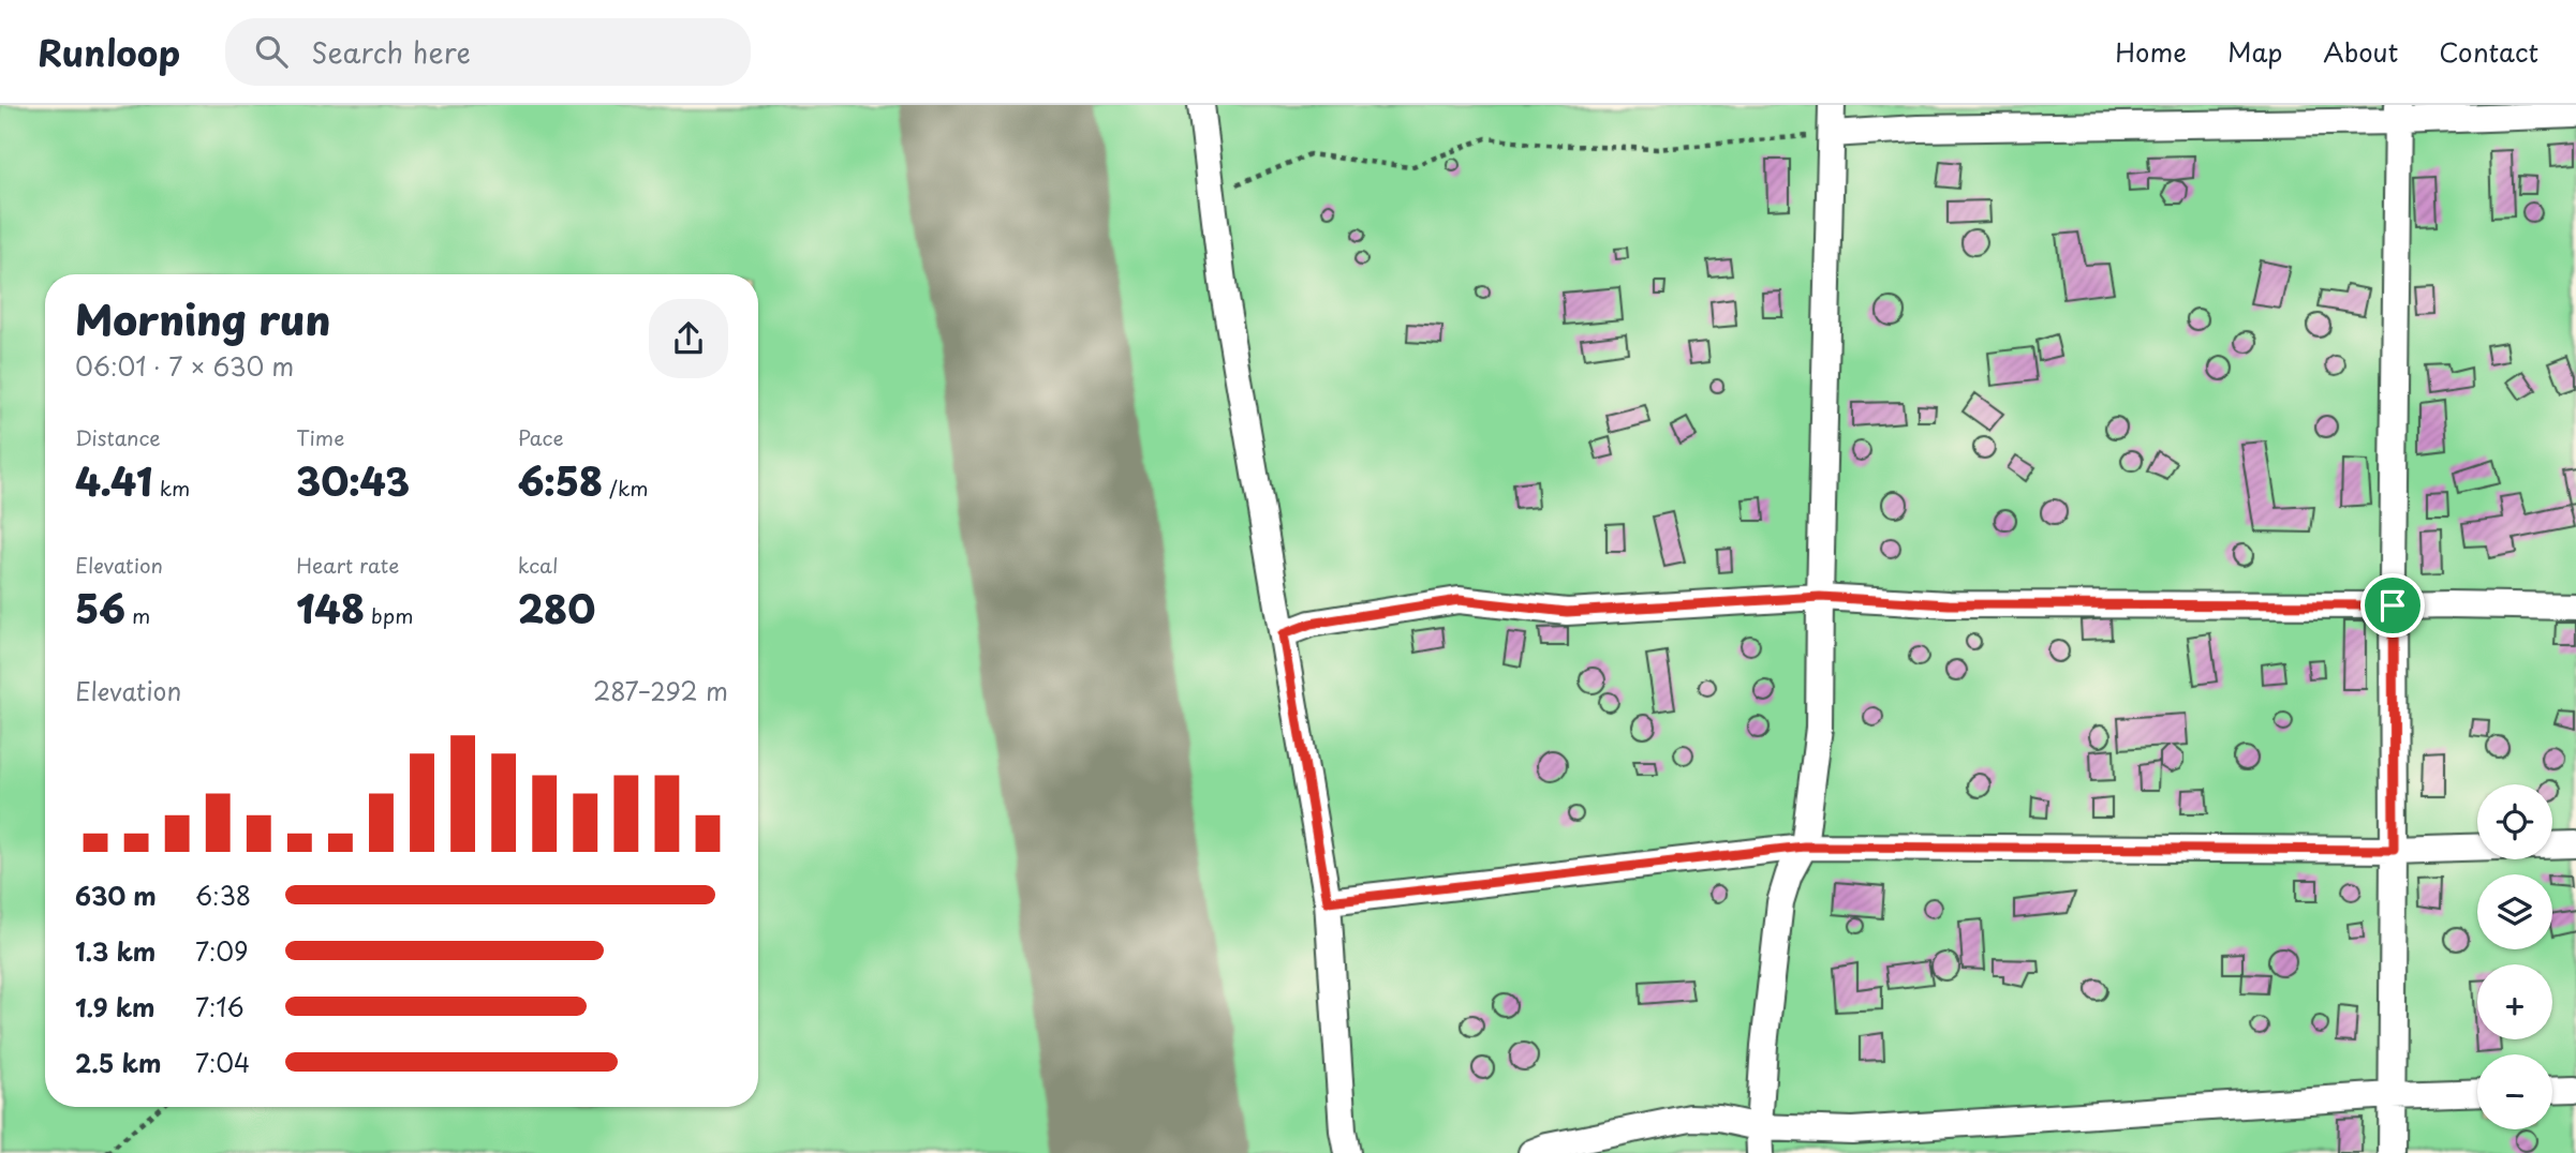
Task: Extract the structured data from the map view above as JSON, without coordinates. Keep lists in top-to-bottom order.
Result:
{
  "page": {
    "header": "Runloop",
    "search": "Search here",
    "nav": [
      "Home",
      "Map",
      "About",
      "Contact"
    ],
    "heading": ["Morning run", "06:01 · 7 × 630 m"],
    "stats": [
      ["Distance", "4.41 km"],
      ["Time", "30:43"],
      ["Pace", "6:58 /km"],
      ["Elevation", "56 m"],
      ["Heart rate", "148 bpm"],
      ["kcal", "280"]
    ],
    "chart": ["Elevation", "287–292 m"],
    "map_buttons": ["+", "−"],
    "list": [
      {
        "name": "630 m",
        "note": "6:38"
      },
      {
        "name": "1.3 km",
        "note": "7:09"
      },
      {
        "name": "1.9 km",
        "note": "7:16"
      },
      {
        "name": "2.5 km",
        "note": "7:04"
      }
    ]
  }
}
